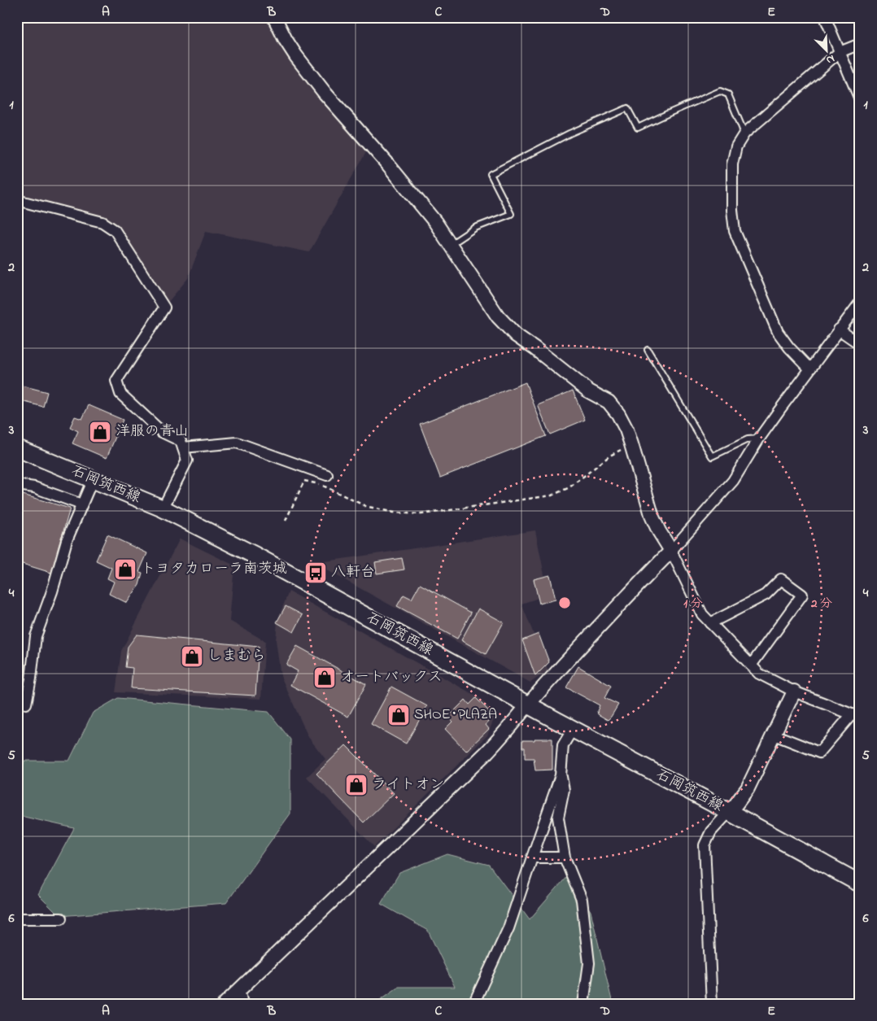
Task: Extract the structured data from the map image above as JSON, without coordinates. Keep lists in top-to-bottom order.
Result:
{
  "streets": {
    "main road": ["石岡筑西線"]
  },
  "places": {
    "shop": [
      "洋服の青山",
      "トヨタカローラ南茨城",
      "しまむら",
      "オートバックス",
      "SHOE･PLAZA",
      "ライトオン"
    ],
    "bus stop": ["八軒台"]
  },
  "north": "bottom right",
  "grid": {
    "columns": [
      "A",
      "B",
      "C",
      "D",
      "E"
    ],
    "rows": [
      "1",
      "2",
      "3",
      "4",
      "5",
      "6"
    ]
  },
  "rings": ["1 分", "2 分"]
}
